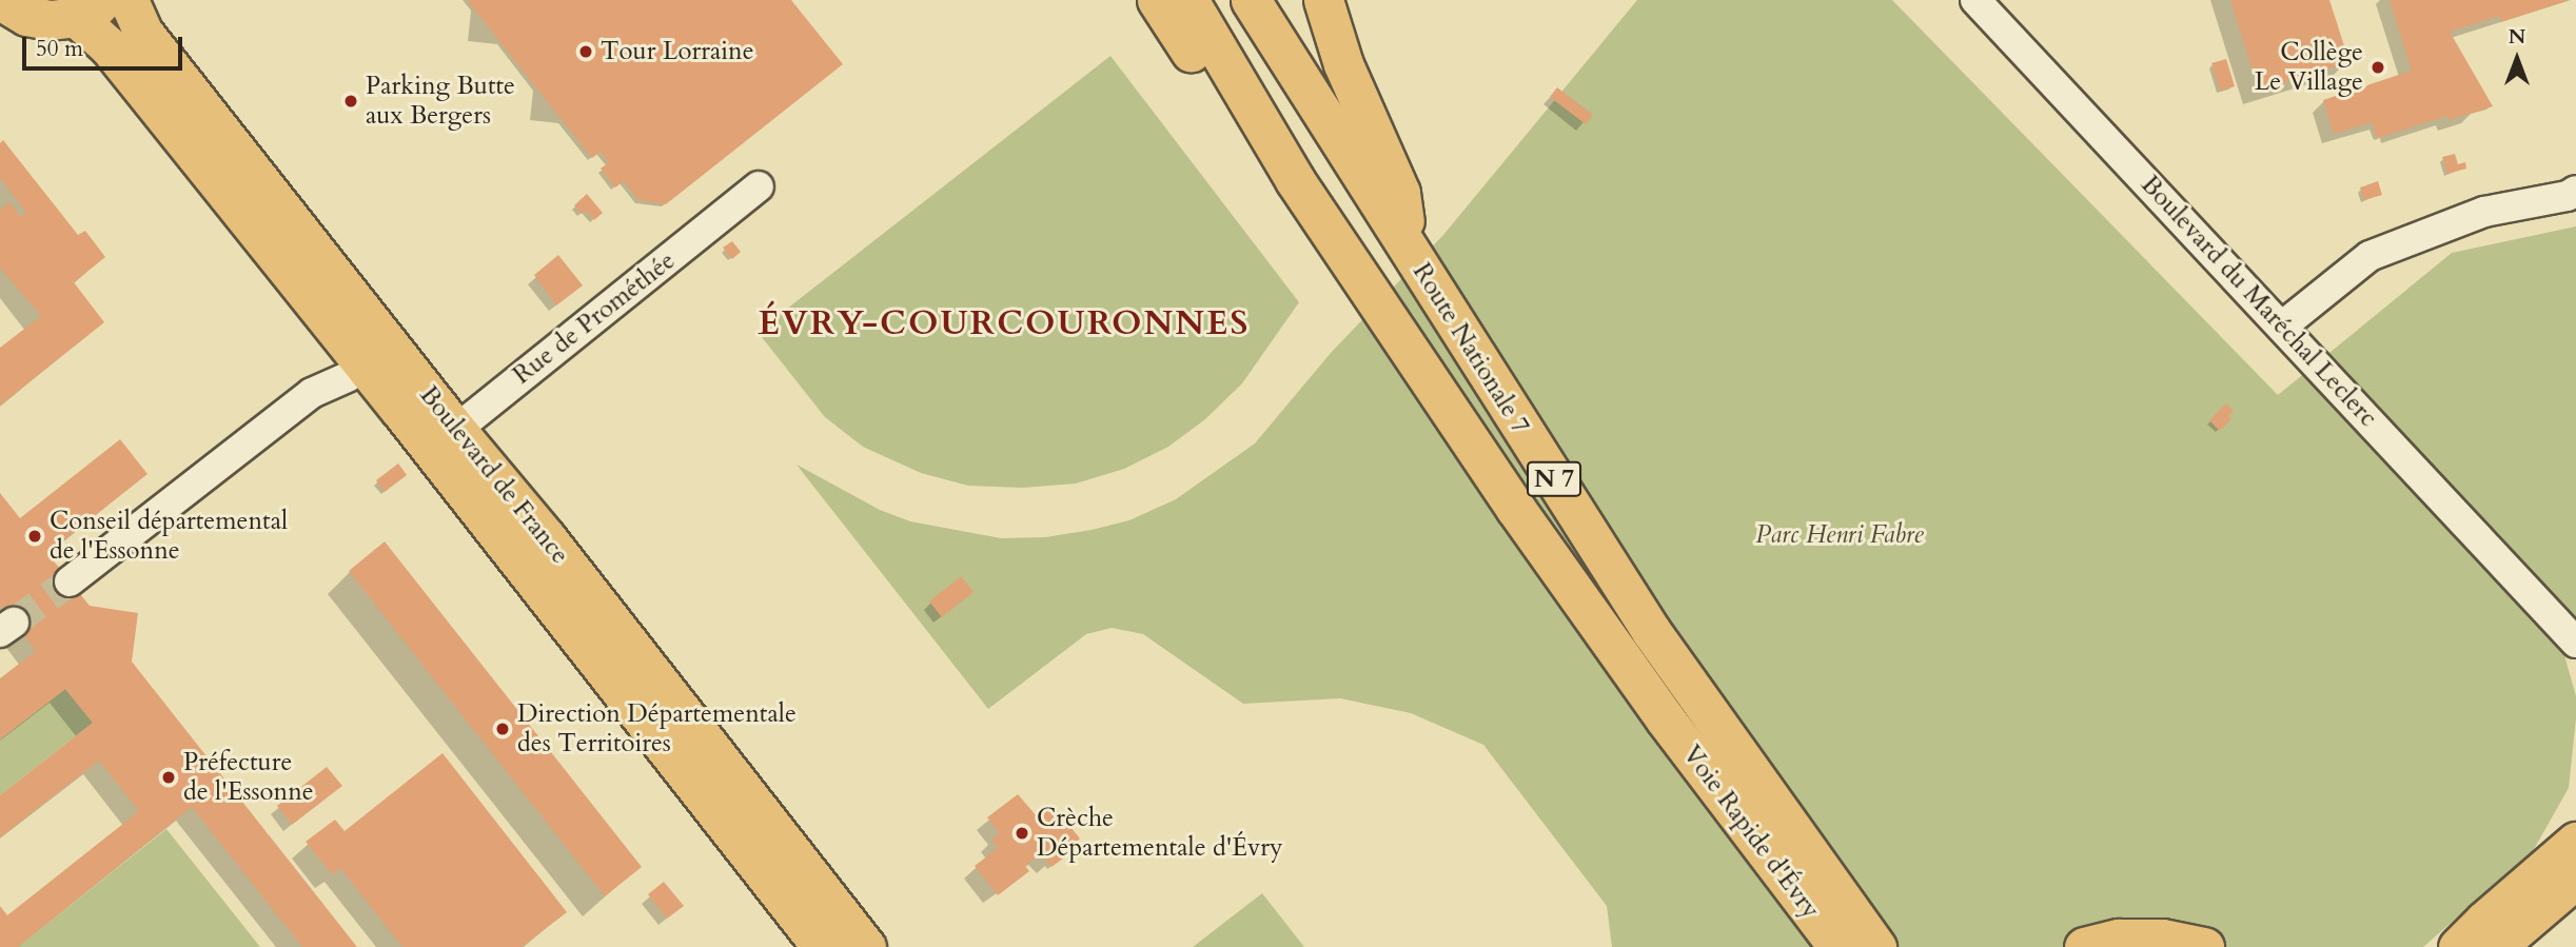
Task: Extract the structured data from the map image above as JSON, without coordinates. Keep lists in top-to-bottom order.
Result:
{
  "streets": {
    "main road": [
      "Route Nationale 7",
      "Boulevard de France",
      "N 7",
      "Voie Rapide d'Évry"
    ],
    "street": ["Boulevard du Maréchal Leclerc", "Rue de Prométhée"]
  },
  "crossings": [
    ["Rue de Prométhée", "Boulevard de France"],
    ["Route Nationale 7", "Voie Rapide d'Évry"]
  ],
  "districts": ["ÉVRY-COURCOURONNES"],
  "parks": ["Parc Henri Fabre"],
  "places": [
    "Tour Lorraine",
    "Collège Le Village",
    "Parking Butte aux Bergers",
    "Conseil départemental de l'Essonne",
    "Direction Départementale des Territoires",
    "Préfecture de l'Essonne",
    "Crèche Départementale d'Évry"
  ],
  "scale_bar": "50 m",
  "north": "top"
}
